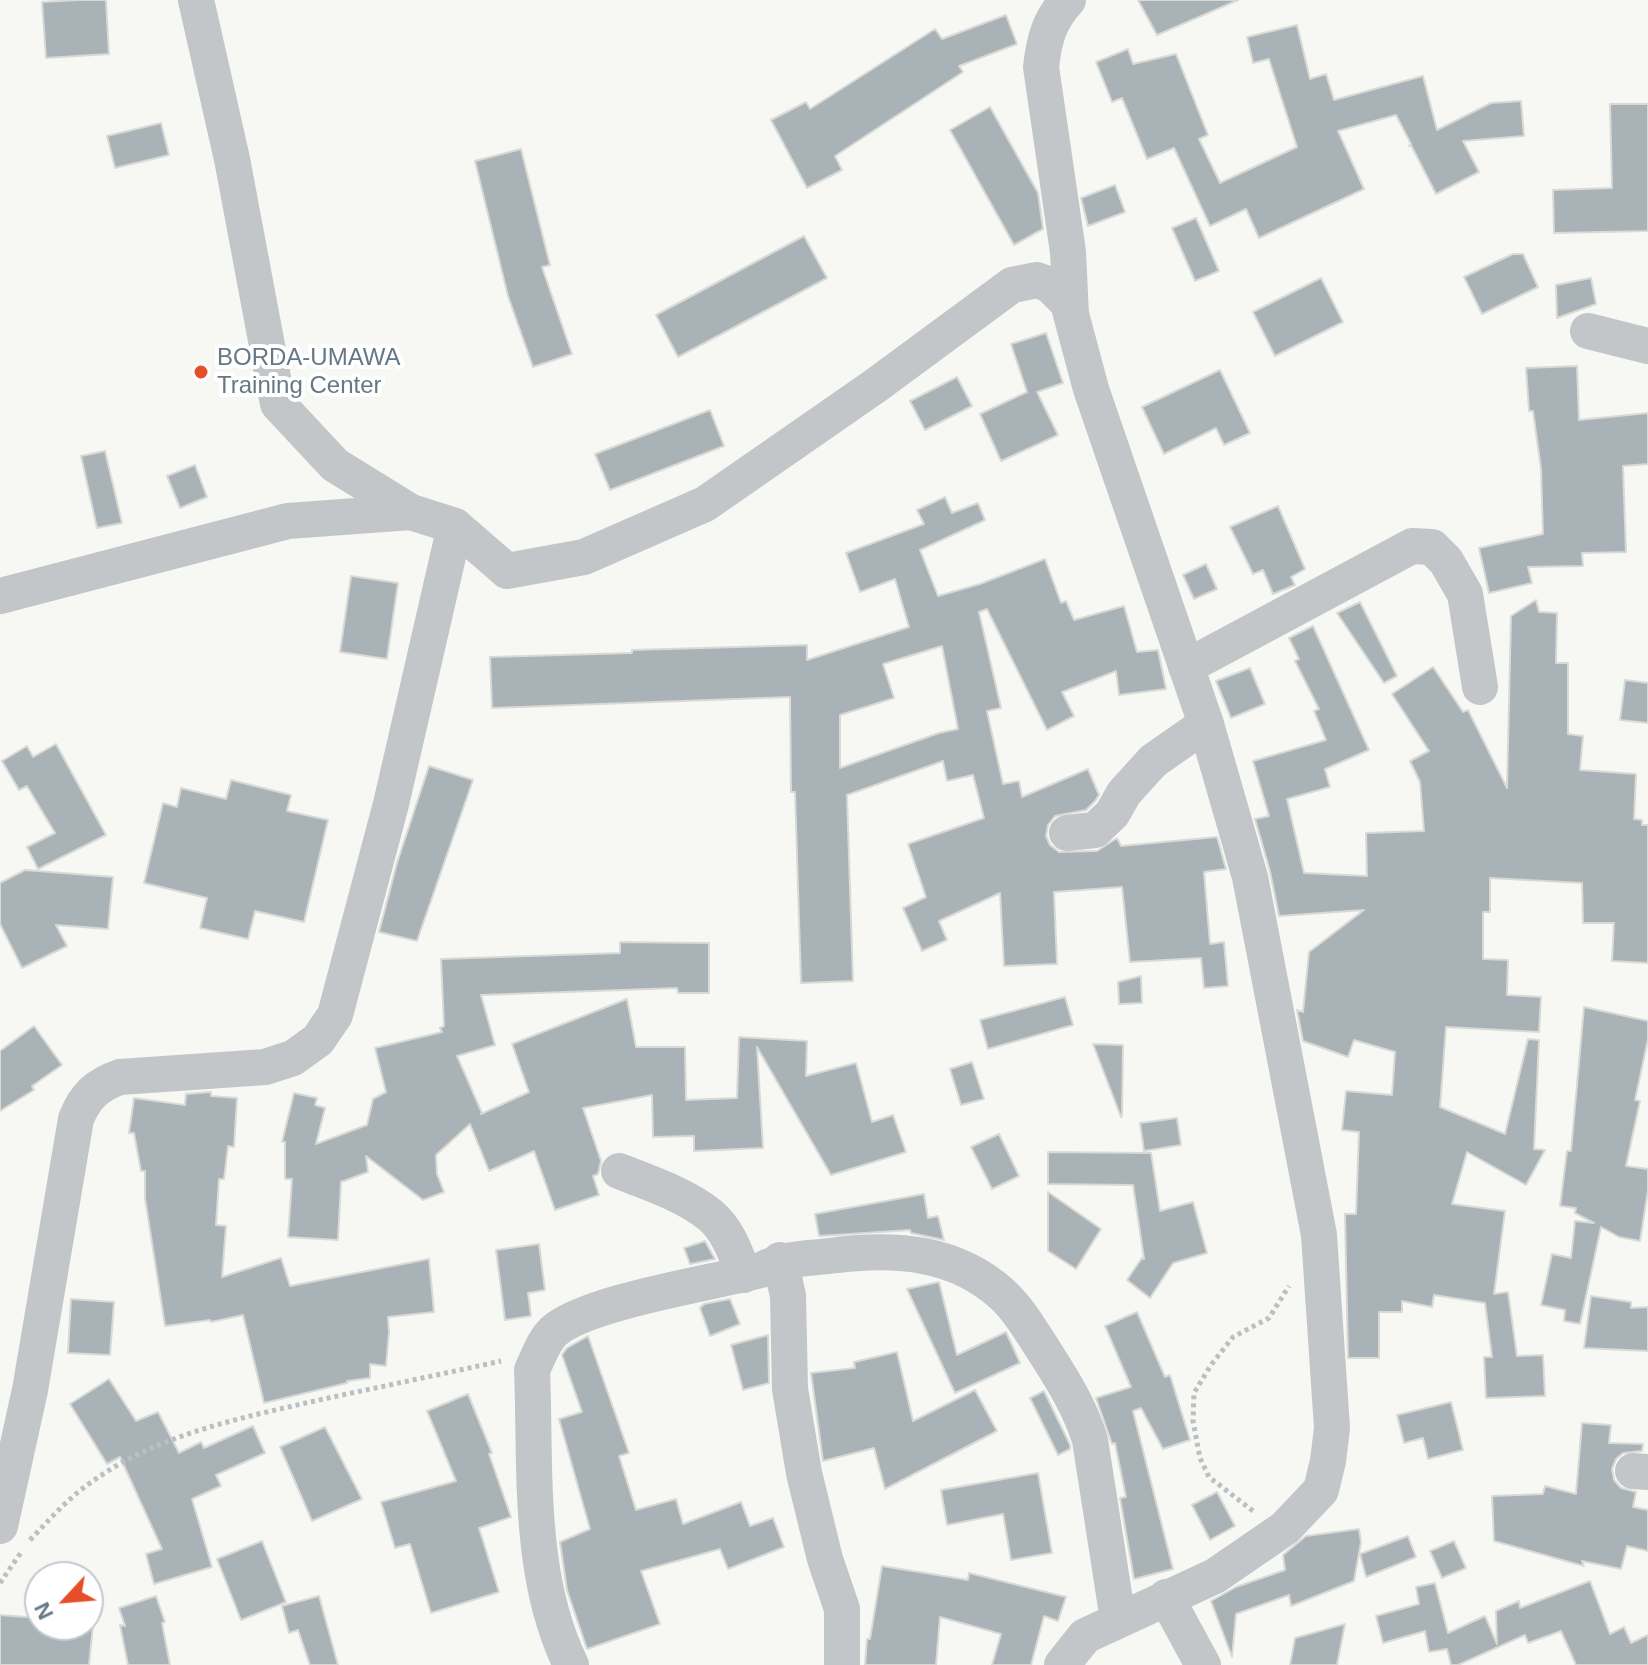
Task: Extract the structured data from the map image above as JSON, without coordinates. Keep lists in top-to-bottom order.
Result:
{
  "places": ["BORDA-UMAWA Training Center"],
  "north": "bottom left"
}
